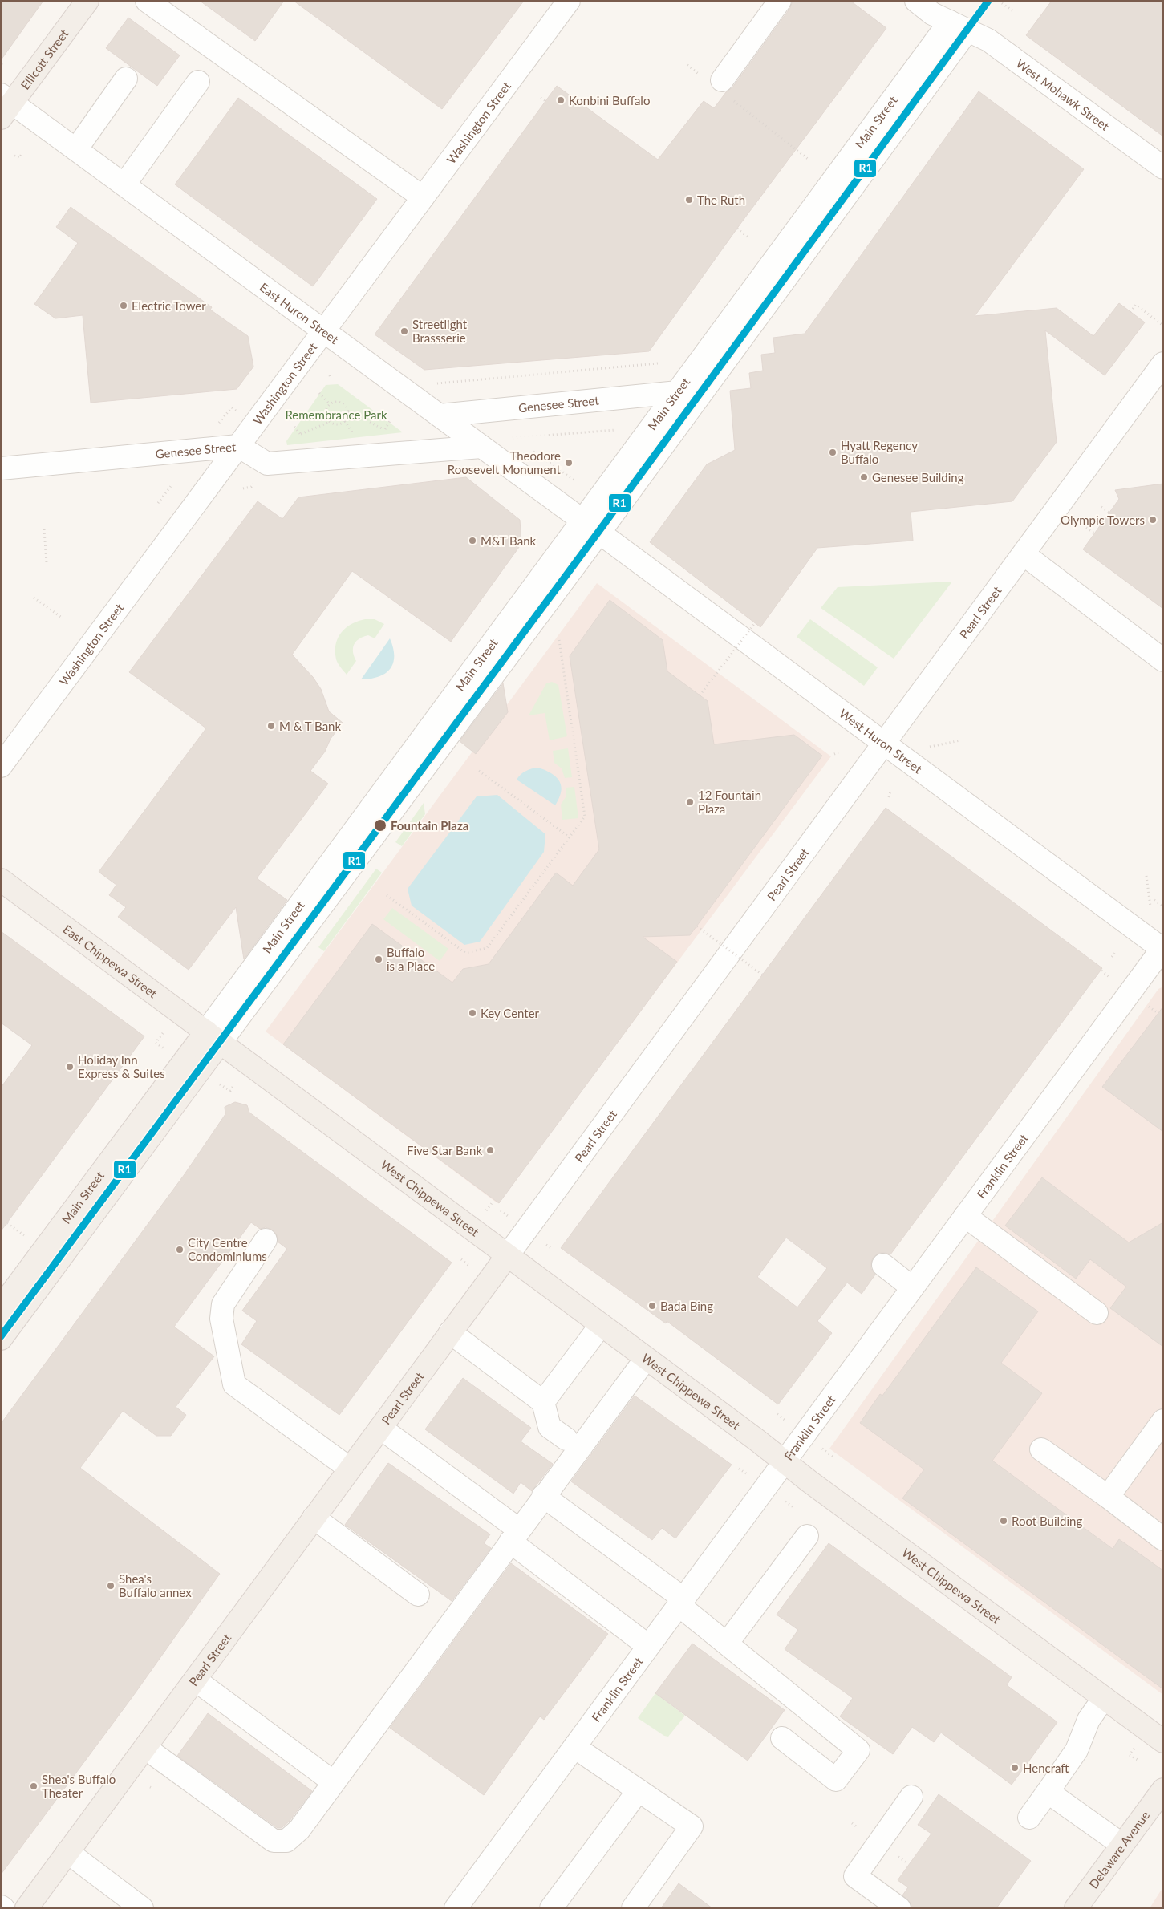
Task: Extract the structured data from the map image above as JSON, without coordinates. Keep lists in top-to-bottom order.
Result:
{
  "streets": {
    "main road": [
      "Ellicott Street",
      "Main Street",
      "Pearl Street",
      "East Chippewa Street",
      "West Chippewa Street",
      "Delaware Avenue"
    ],
    "street": [
      "West Mohawk Street",
      "Washington Street",
      "East Huron Street",
      "Genesee Street",
      "West Huron Street",
      "Franklin Street"
    ]
  },
  "crossings": [
    ["Ellicott Street", "East Huron Street"],
    ["West Mohawk Street", "Main Street"],
    ["Washington Street", "East Huron Street"],
    ["Washington Street", "Genesee Street"],
    ["Main Street", "East Huron Street"],
    ["Main Street", "Genesee Street"],
    ["Main Street", "West Huron Street"],
    ["Main Street", "East Chippewa Street"],
    ["Main Street", "West Chippewa Street"],
    ["East Huron Street", "Genesee Street"],
    ["East Huron Street", "West Huron Street"],
    ["Pearl Street", "West Huron Street"],
    ["Pearl Street", "West Chippewa Street"],
    ["West Huron Street", "Franklin Street"],
    ["East Chippewa Street", "West Chippewa Street"],
    ["Franklin Street", "West Chippewa Street"]
  ],
  "parks": ["Remembrance Park"],
  "places": [
    "Konbini Buffalo",
    "The Ruth",
    "Electric Tower",
    "Streetlight Brassserie",
    "Hyatt Regency Buffalo",
    "Theodore Roosevelt Monument",
    "Genesee Building",
    "Olympic Towers",
    "M&T Bank",
    "M & T Bank",
    "12 Fountain Plaza",
    "Fountain Plaza",
    "Buffalo is a Place",
    "Key Center",
    "Holiday Inn Express & Suites",
    "Five Star Bank",
    "City Centre Condominiums",
    "Bada Bing",
    "Root Building",
    "Shea's Buffalo annex",
    "Hencraft",
    "Shea's Buffalo Theater"
  ],
  "lines": ["transit line R1"]
}
